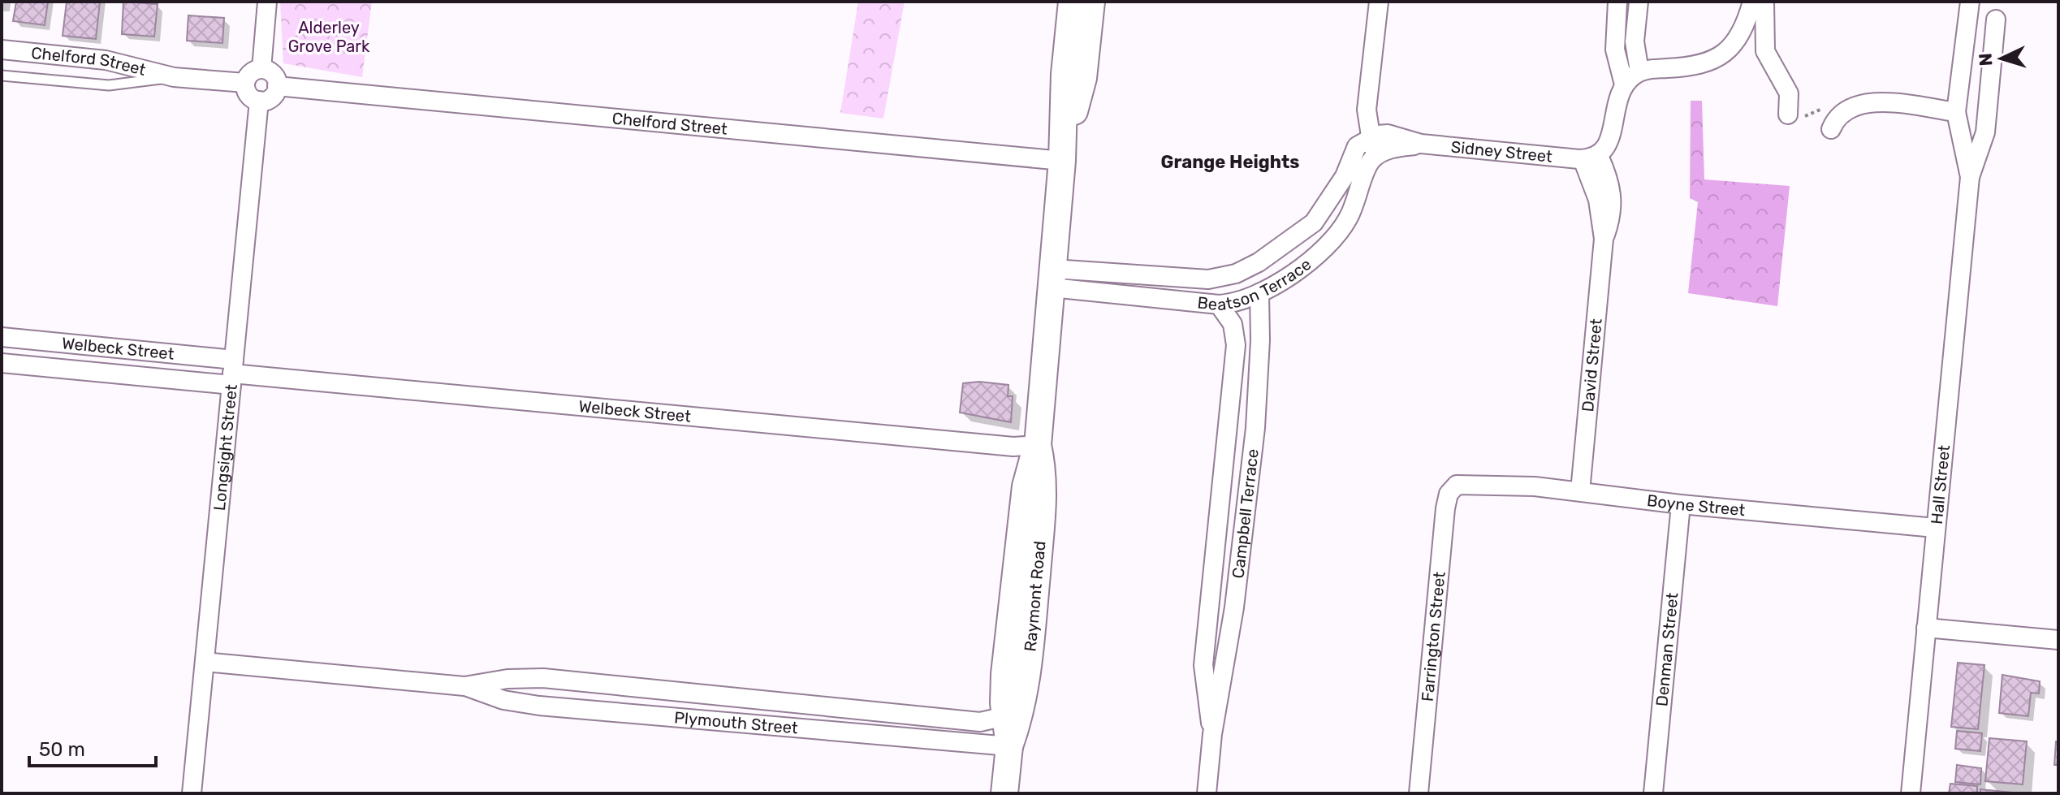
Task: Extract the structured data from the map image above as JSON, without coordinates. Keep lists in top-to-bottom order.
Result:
{
  "streets": {
    "main road": ["Raymont Road"],
    "street": [
      "Chelford Street",
      "Sidney Street",
      "Beatson Terrace",
      "Welbeck Street",
      "David Street",
      "Longsight Street",
      "Hall Street",
      "Boyne Street",
      "Campbell Terrace",
      "Farrington Street",
      "Denman Street",
      "Plymouth Street"
    ]
  },
  "crossings": [
    ["Chelford Street", "Longsight Street"],
    ["Chelford Street", "Raymont Road"],
    ["Sidney Street", "Beatson Terrace"],
    ["Sidney Street", "David Street"],
    ["Beatson Terrace", "Campbell Terrace"],
    ["Beatson Terrace", "Raymont Road"],
    ["Welbeck Street", "Longsight Street"],
    ["Welbeck Street", "Raymont Road"],
    ["David Street", "Boyne Street"],
    ["Longsight Street", "Plymouth Street"],
    ["Hall Street", "Boyne Street"],
    ["Boyne Street", "Farrington Street"],
    ["Boyne Street", "Denman Street"],
    ["Raymont Road", "Plymouth Street"]
  ],
  "districts": ["Grange Heights"],
  "parks": ["Alderley Grove Park"],
  "scale_bar": "50 m",
  "north": "left"
}
